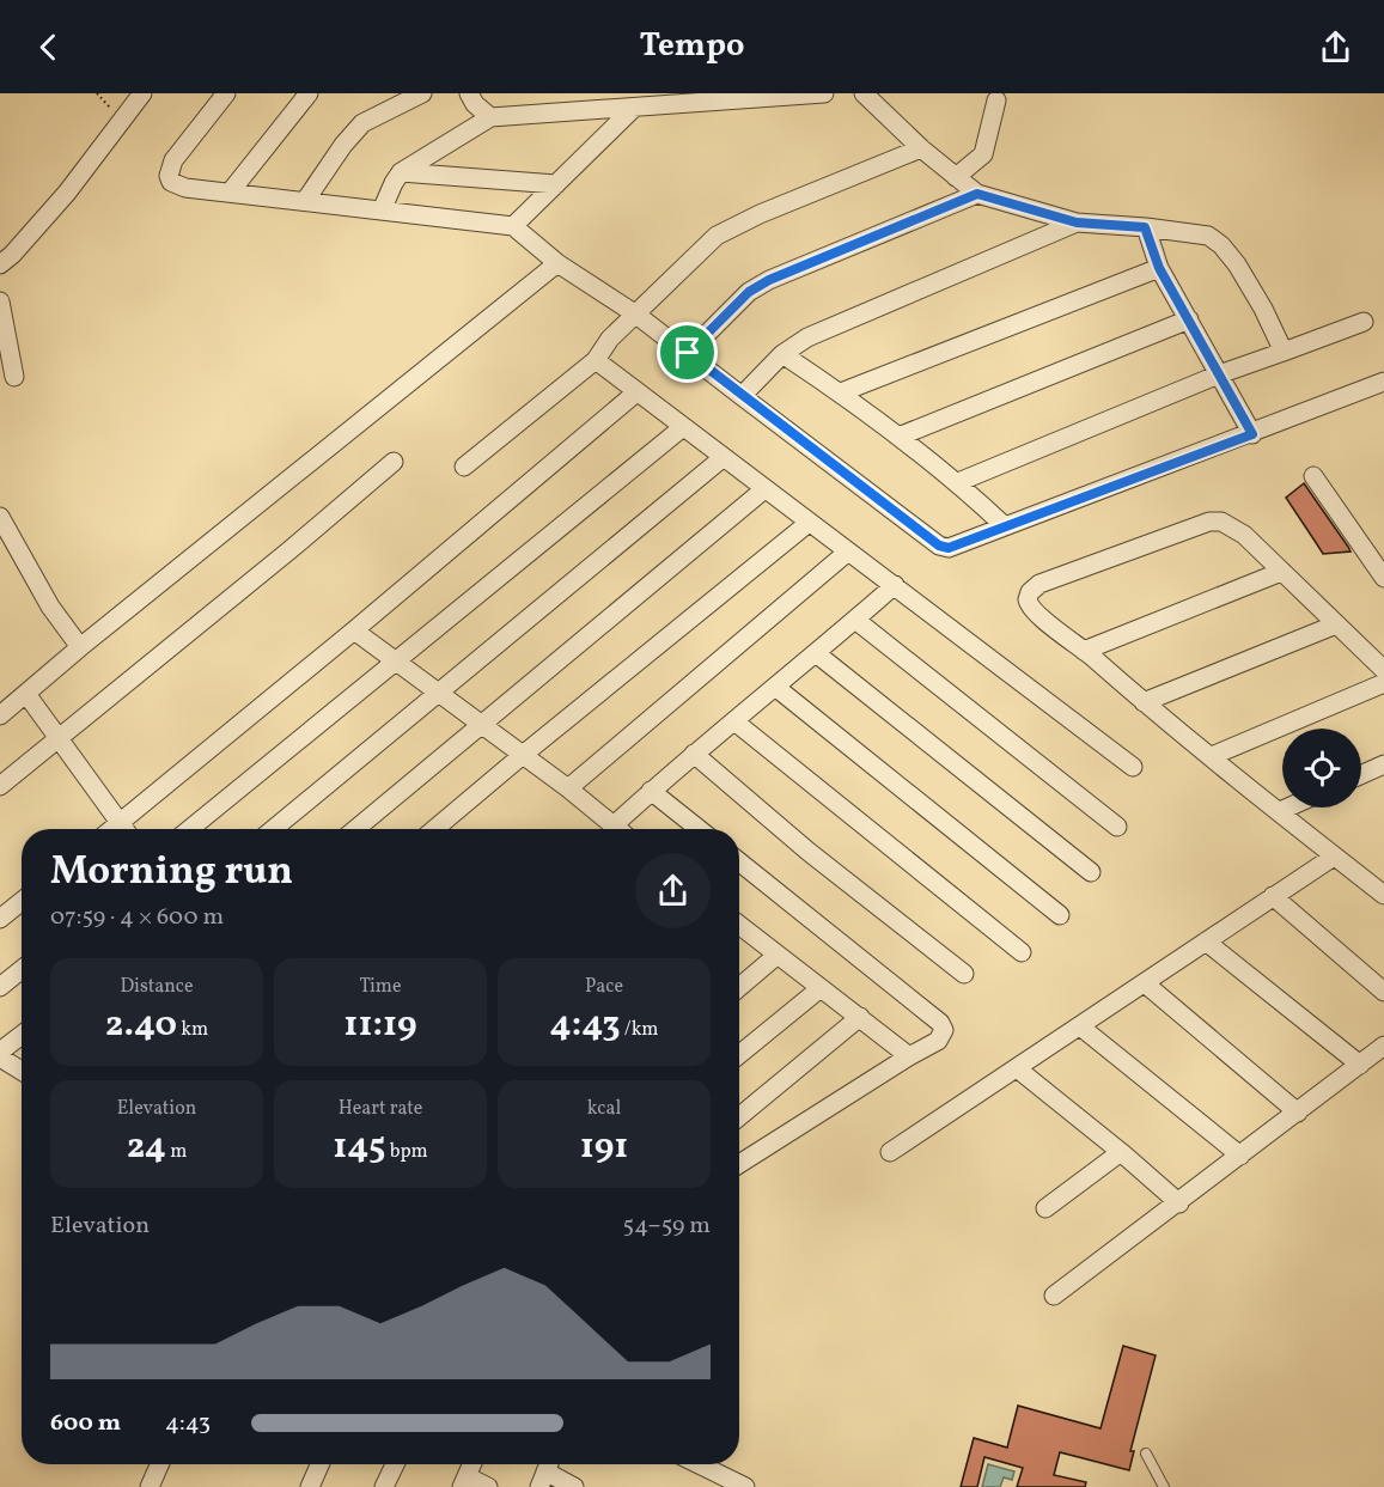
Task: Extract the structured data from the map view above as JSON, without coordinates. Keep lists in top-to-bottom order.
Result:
{
  "page": {
    "header": "Tempo",
    "heading": ["Morning run", "07:59 · 4 × 600 m"],
    "stats": [
      ["Distance", "2.40 km"],
      ["Time", "11:19"],
      ["Pace", "4:43 /km"],
      ["Elevation", "24 m"],
      ["Heart rate", "145 bpm"],
      ["kcal", "191"]
    ],
    "chart": ["Elevation", "54–59 m"],
    "list": [
      {
        "name": "600 m",
        "note": "4:43"
      }
    ]
  }
}
